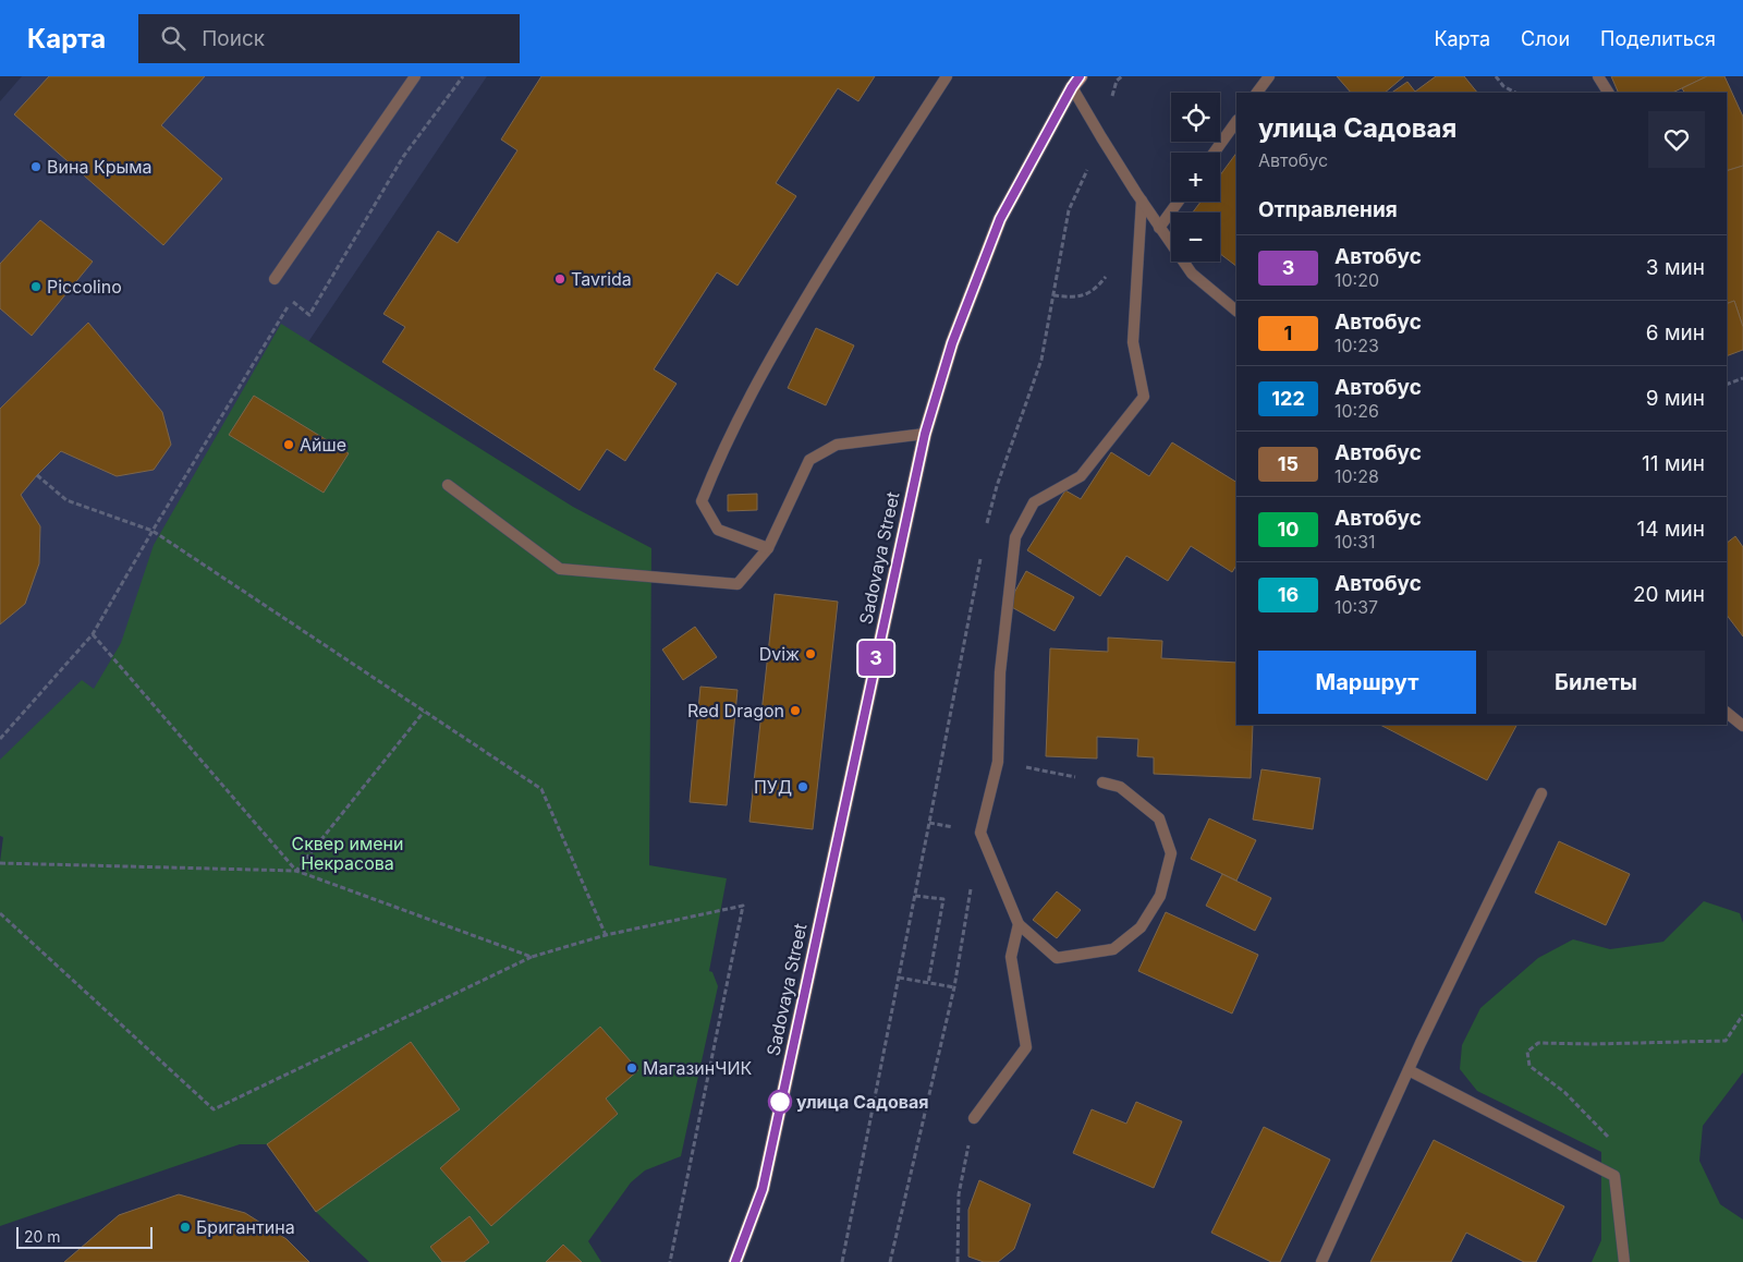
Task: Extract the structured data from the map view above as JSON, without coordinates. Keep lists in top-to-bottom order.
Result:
{
  "streets": {
    "main road": ["Sadovaya Street"]
  },
  "parks": ["Сквер имени Некрасова"],
  "places": [
    "Вина Крыма",
    "Tavrida",
    "Piccolino",
    "Айше",
    "Dviж",
    "Red Dragon",
    "ПУД",
    "МагазинЧИК",
    "улица Садовая",
    "Бригантина"
  ],
  "lines": ["bus line 3"],
  "scale_bar": "20 m",
  "page": {
    "header": "Карта",
    "search": "Поиск",
    "nav": ["Карта", "Слои", "Поделиться"],
    "on_map": "3",
    "map_buttons": ["+", "−"],
    "heading": [
      ["улица Садовая", "Автобус"],
      "Отправления"
    ],
    "list": [
      {
        "mark": "3",
        "name": "Автобус",
        "note": "10:20",
        "value": "3 мин"
      },
      {
        "mark": "1",
        "name": "Автобус",
        "note": "10:23",
        "value": "6 мин"
      },
      {
        "mark": "122",
        "name": "Автобус",
        "note": "10:26",
        "value": "9 мин"
      },
      {
        "mark": "15",
        "name": "Автобус",
        "note": "10:28",
        "value": "11 мин"
      },
      {
        "mark": "10",
        "name": "Автобус",
        "note": "10:31",
        "value": "14 мин"
      },
      {
        "mark": "16",
        "name": "Автобус",
        "note": "10:37",
        "value": "20 мин"
      }
    ],
    "buttons": ["Маршрут", "Билеты"],
    "scale": "20 m"
  }
}
